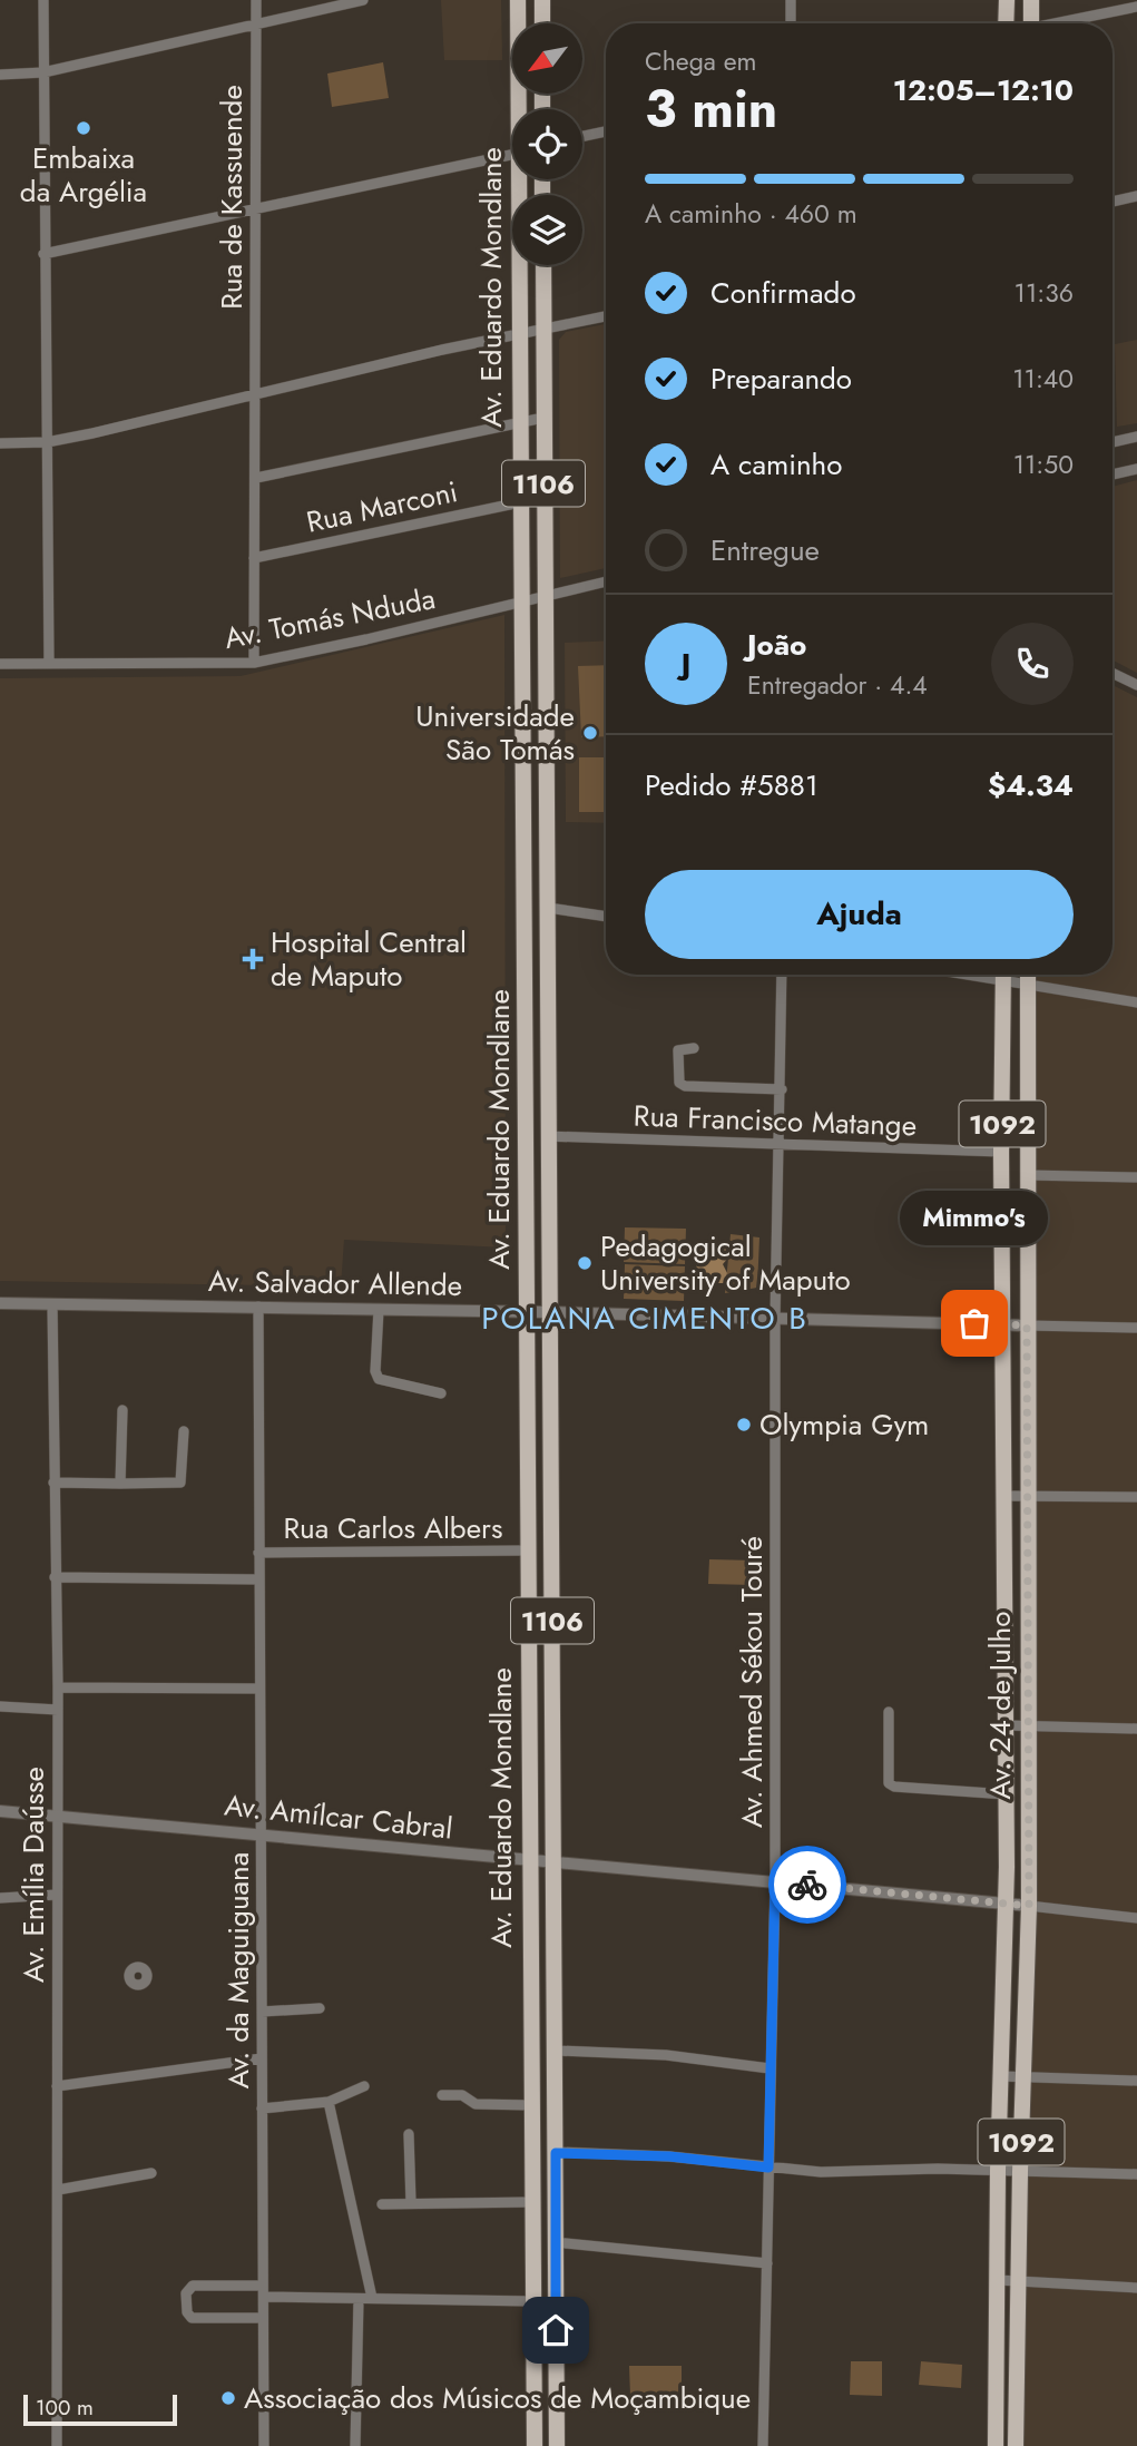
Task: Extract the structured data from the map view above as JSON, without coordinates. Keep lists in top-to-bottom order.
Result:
{
  "streets": {
    "main road": [
      "Av. Eduardo Mondlane",
      "1106",
      "1092",
      "Av. 24 de Julho"
    ],
    "street": [
      "Rua de Kassuende",
      "Rua Marconi",
      "Av. Tomás Nduda",
      "Rua Francisco Matange",
      "Av. Salvador Allende",
      "Rua Carlos Albers",
      "Av. Ahmed Sékou Touré",
      "Av. Amílcar Cabral",
      "Av. Emília Daússe",
      "Av. da Maguiguana"
    ]
  },
  "crossings": [
    ["Av. Eduardo Mondlane", "Rua Marconi"],
    ["Av. Eduardo Mondlane", "Av. Tomás Nduda"],
    ["Av. Eduardo Mondlane", "Rua Francisco Matange"],
    ["Av. Eduardo Mondlane", "Av. Salvador Allende"],
    ["Av. Eduardo Mondlane", "Rua Carlos Albers"],
    ["Av. Eduardo Mondlane", "Av. Amílcar Cabral"],
    ["Rua Francisco Matange", "Av. Ahmed Sékou Touré"],
    ["Rua Francisco Matange", "Av. 24 de Julho"],
    ["1092", "Av. 24 de Julho"],
    ["Av. Salvador Allende", "Av. Ahmed Sékou Touré"],
    ["Av. Salvador Allende", "Av. 24 de Julho"],
    ["Av. Salvador Allende", "Av. Emília Daússe"],
    ["Av. Salvador Allende", "Av. da Maguiguana"],
    ["Rua Carlos Albers", "Av. da Maguiguana"],
    ["Av. Ahmed Sékou Touré", "Av. Amílcar Cabral"],
    ["Av. 24 de Julho", "Av. Amílcar Cabral"],
    ["Av. Amílcar Cabral", "Av. Emília Daússe"],
    ["Av. Amílcar Cabral", "Av. da Maguiguana"]
  ],
  "districts": ["POLANA CIMENTO B"],
  "places": {
    "other": [
      "Embaixa da Argélia",
      "Universidade São Tomás",
      "Pedagogical University of Maputo",
      "Mimmo's",
      "Olympia Gym",
      "Associação dos Músicos de Moçambique"
    ],
    "health": ["Hospital Central de Maputo"]
  },
  "scale_bar": "100 m",
  "north": "bottom left",
  "page": {
    "heading": ["3 min", "Chega em", "12:05–12:10"],
    "panel": [
      "João",
      "Entregador · 4.4",
      "Pedido #5881",
      "$4.34"
    ],
    "bar": "A caminho · 460 m",
    "list": [
      ["Confirmado", "11:36"],
      ["Preparando", "11:40"],
      ["A caminho", "11:50"],
      "Entregue"
    ],
    "round": "J",
    "buttons": "Ajuda",
    "bubble": "Mimmo's",
    "scale": "100 m"
  }
}
